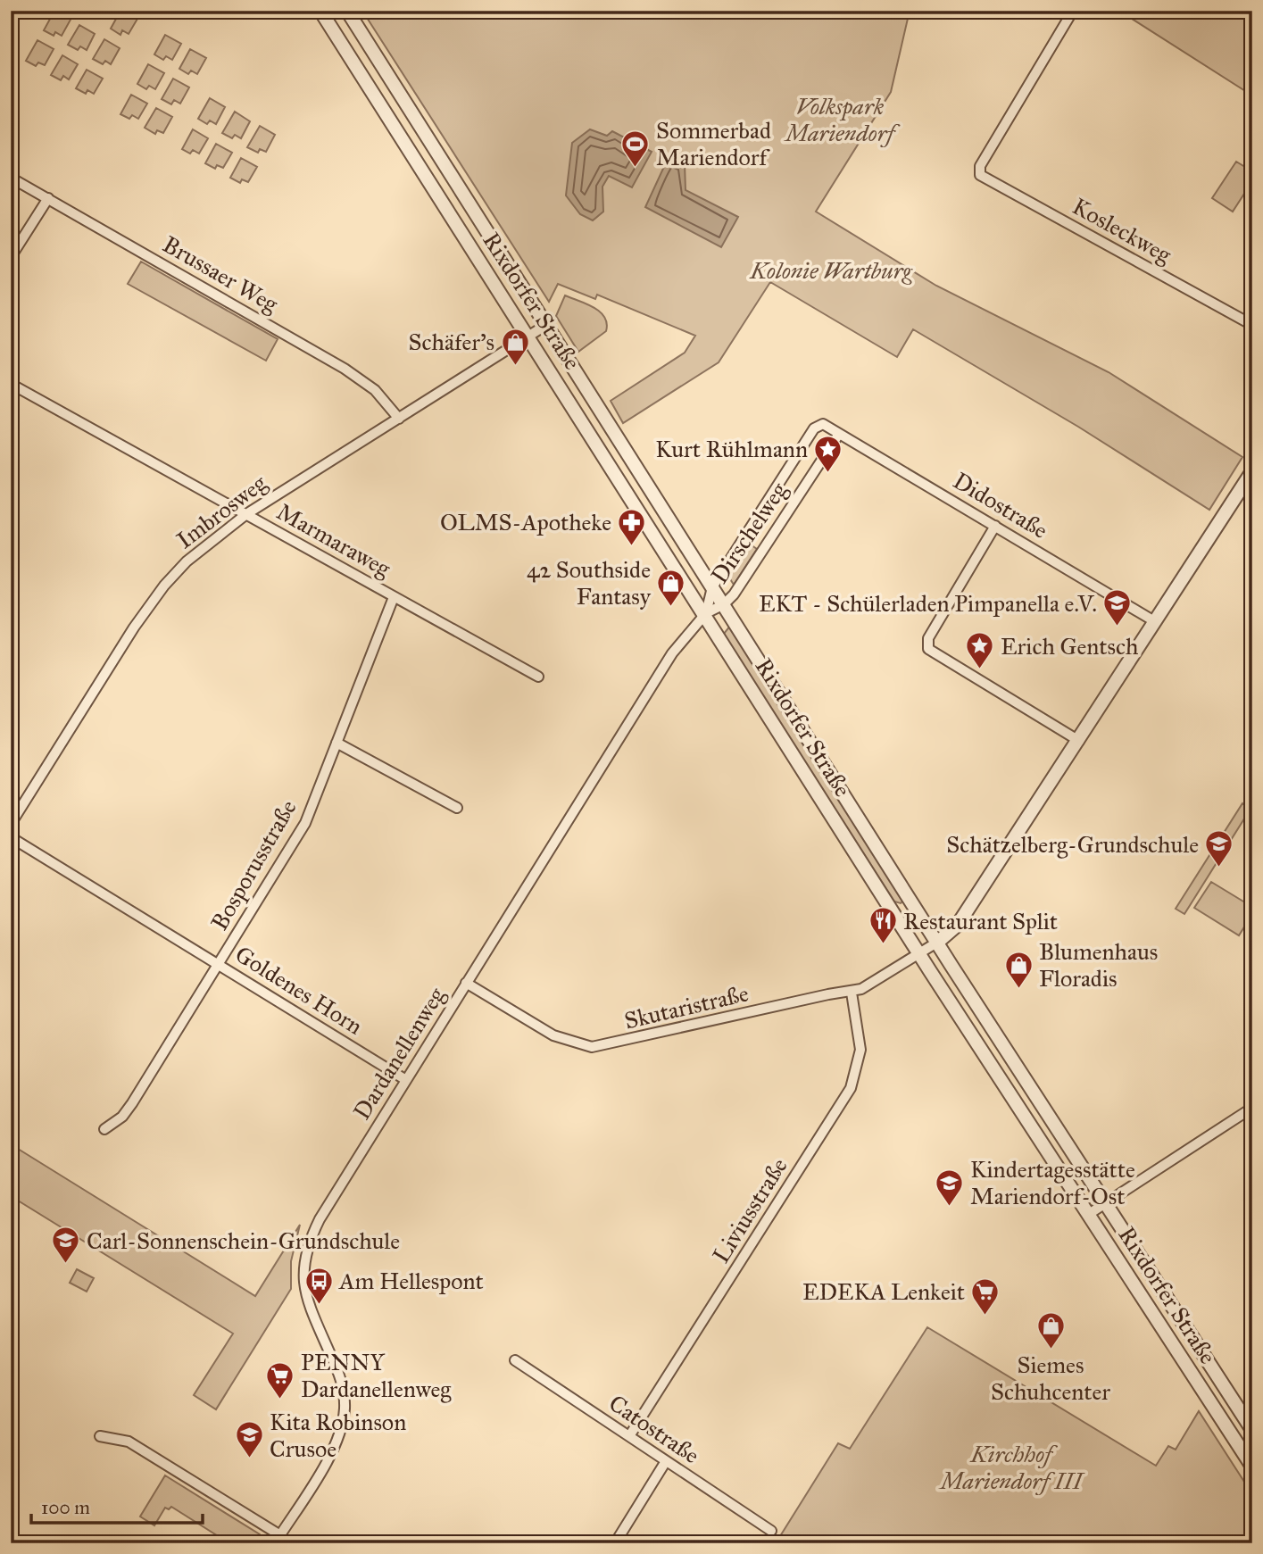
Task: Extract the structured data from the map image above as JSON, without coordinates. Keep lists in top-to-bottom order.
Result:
{
  "streets": {
    "street": [
      "Kosleckweg",
      "Brussaer Weg",
      "Rixdorfer Straße",
      "Didostraße",
      "Imbrosweg",
      "Dirschelweg",
      "Marmaraweg",
      "Bosporusstraße",
      "Goldenes Horn",
      "Skutaristraße",
      "Dardanellenweg",
      "Liviusstraße",
      "Catostraße"
    ]
  },
  "crossings": [
    ["Brussaer Weg", "Imbrosweg"],
    ["Rixdorfer Straße", "Imbrosweg"],
    ["Rixdorfer Straße", "Dirschelweg"],
    ["Rixdorfer Straße", "Skutaristraße"],
    ["Rixdorfer Straße", "Dardanellenweg"],
    ["Didostraße", "Dirschelweg"],
    ["Imbrosweg", "Marmaraweg"],
    ["Dirschelweg", "Dardanellenweg"],
    ["Marmaraweg", "Bosporusstraße"],
    ["Bosporusstraße", "Goldenes Horn"],
    ["Goldenes Horn", "Dardanellenweg"],
    ["Skutaristraße", "Dardanellenweg"],
    ["Skutaristraße", "Liviusstraße"],
    ["Liviusstraße", "Catostraße"]
  ],
  "parks": ["Volkspark Mariendorf", "Kolonie Wartburg", "Kirchhof Mariendorf III"],
  "places": {
    "sports": ["Sommerbad Mariendorf"],
    "shop": [
      "Schäfer's",
      "42 Southside Fantasy",
      "Blumenhaus Floradis",
      "Siemes Schuhcenter"
    ],
    "place": ["Kurt Rühlmann", "Erich Gentsch"],
    "pharmacy": ["OLMS-Apotheke"],
    "school or university": [
      "EKT - Schülerladen Pimpanella e.V.",
      "Schätzelberg-Grundschule",
      "Kindertagesstätte Mariendorf-Ost",
      "Carl-Sonnenschein-Grundschule",
      "Kita Robinson Crusoe"
    ],
    "restaurant": ["Restaurant Split"],
    "bus stop": ["Am Hellespont"],
    "supermarket": ["EDEKA Lenkeit", "PENNY Dardanellenweg"]
  },
  "scale_bar": "100 m"
}
